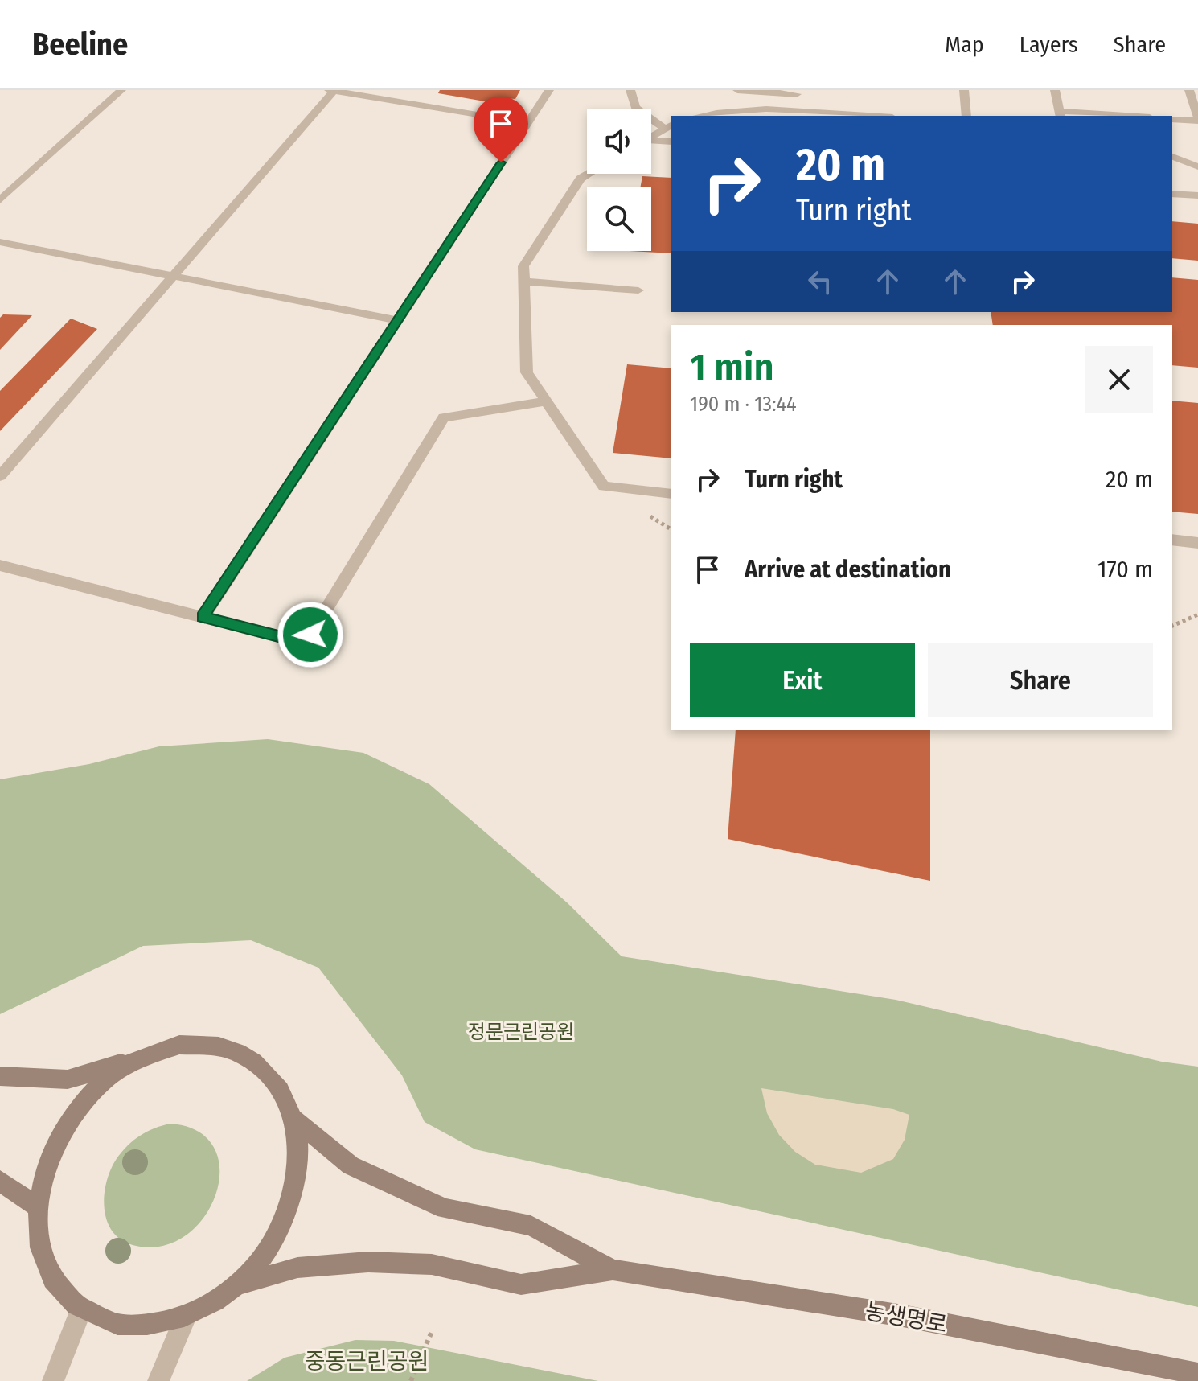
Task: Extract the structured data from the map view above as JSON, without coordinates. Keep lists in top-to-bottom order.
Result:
{
  "streets": {
    "street": ["농생명로"]
  },
  "parks": ["정문근린공원", "중동근린공원"],
  "page": {
    "header": "Beeline",
    "nav": ["Map", "Layers", "Share"],
    "turn": ["20 m", "Turn right"],
    "heading": ["1 min", "190 m · 13:44"],
    "list": [
      {
        "name": "Turn right",
        "value": "20 m"
      },
      {
        "name": "Arrive at destination",
        "value": "170 m"
      }
    ],
    "buttons": ["Exit", "Share"]
  }
}
